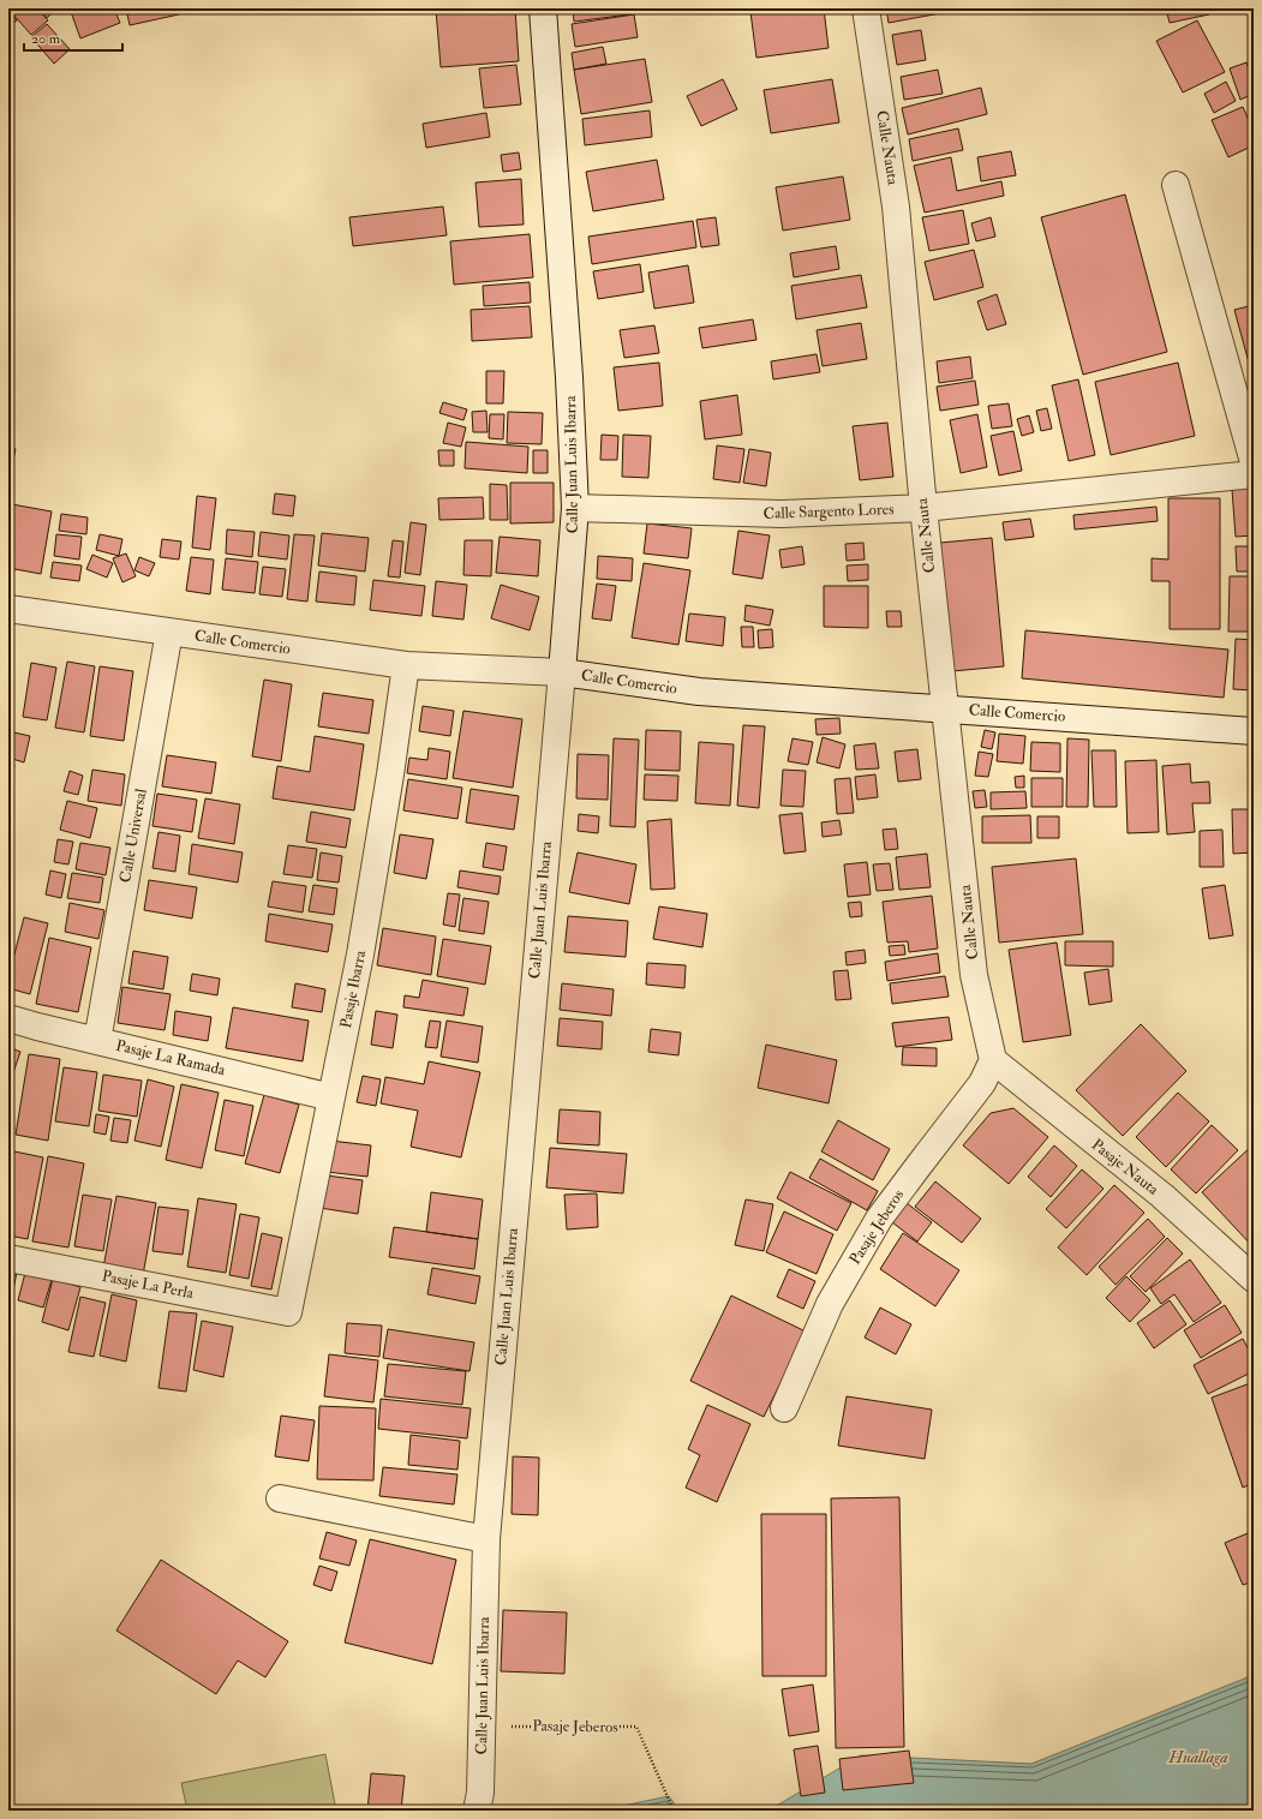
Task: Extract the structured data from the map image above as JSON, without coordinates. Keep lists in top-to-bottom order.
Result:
{
  "streets": {
    "street": [
      "Calle Nauta",
      "Calle Juan Luis Ibarra",
      "Calle Sargento Lores",
      "Calle Comercio",
      "Calle Universal",
      "Pasaje Ibarra",
      "Pasaje La Ramada",
      "Pasaje Nauta",
      "Pasaje Jeberos",
      "Pasaje La Perla"
    ]
  },
  "crossings": [
    ["Calle Nauta", "Calle Sargento Lores"],
    ["Calle Nauta", "Calle Comercio"],
    ["Calle Nauta", "Pasaje Nauta"],
    ["Calle Nauta", "Pasaje Jeberos"],
    ["Calle Juan Luis Ibarra", "Calle Sargento Lores"],
    ["Calle Juan Luis Ibarra", "Calle Comercio"],
    ["Calle Juan Luis Ibarra", "Pasaje Jeberos"],
    ["Calle Comercio", "Calle Universal"],
    ["Calle Comercio", "Pasaje Ibarra"],
    ["Calle Universal", "Pasaje La Ramada"],
    ["Pasaje Ibarra", "Pasaje La Ramada"],
    ["Pasaje Ibarra", "Pasaje La Perla"],
    ["Pasaje Nauta", "Pasaje Jeberos"]
  ],
  "water": ["Huallaga"],
  "scale_bar": "20 m"
}
